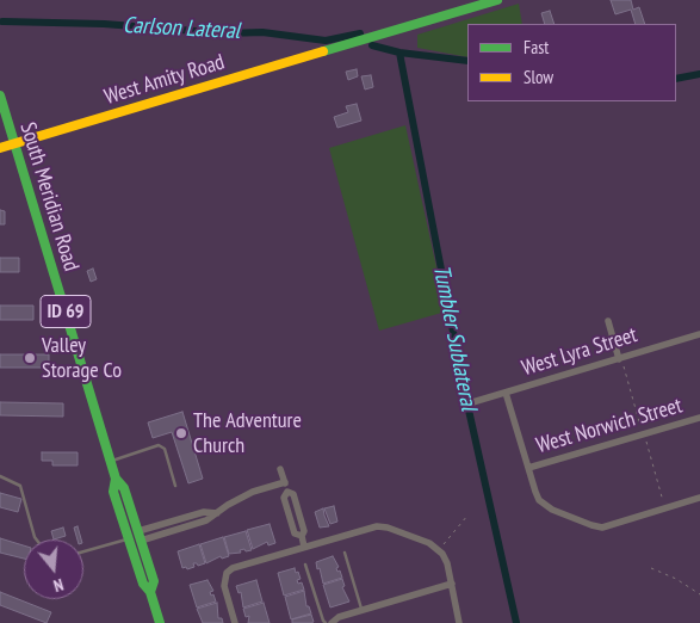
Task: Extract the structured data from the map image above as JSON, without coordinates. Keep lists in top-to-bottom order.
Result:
{
  "streets": {
    "main road": ["West Amity Road", "South Meridian Road", "ID 69"],
    "street": ["West Lyra Street", "West Norwich Street"]
  },
  "crossings": [
    ["West Amity Road", "South Meridian Road"]
  ],
  "water": ["Carlson Lateral", "Tumbler Sublateral"],
  "places": ["Valley Storage Co", "The Adventure Church"],
  "legend": ["Fast", "Slow"],
  "north": "bottom"
}
